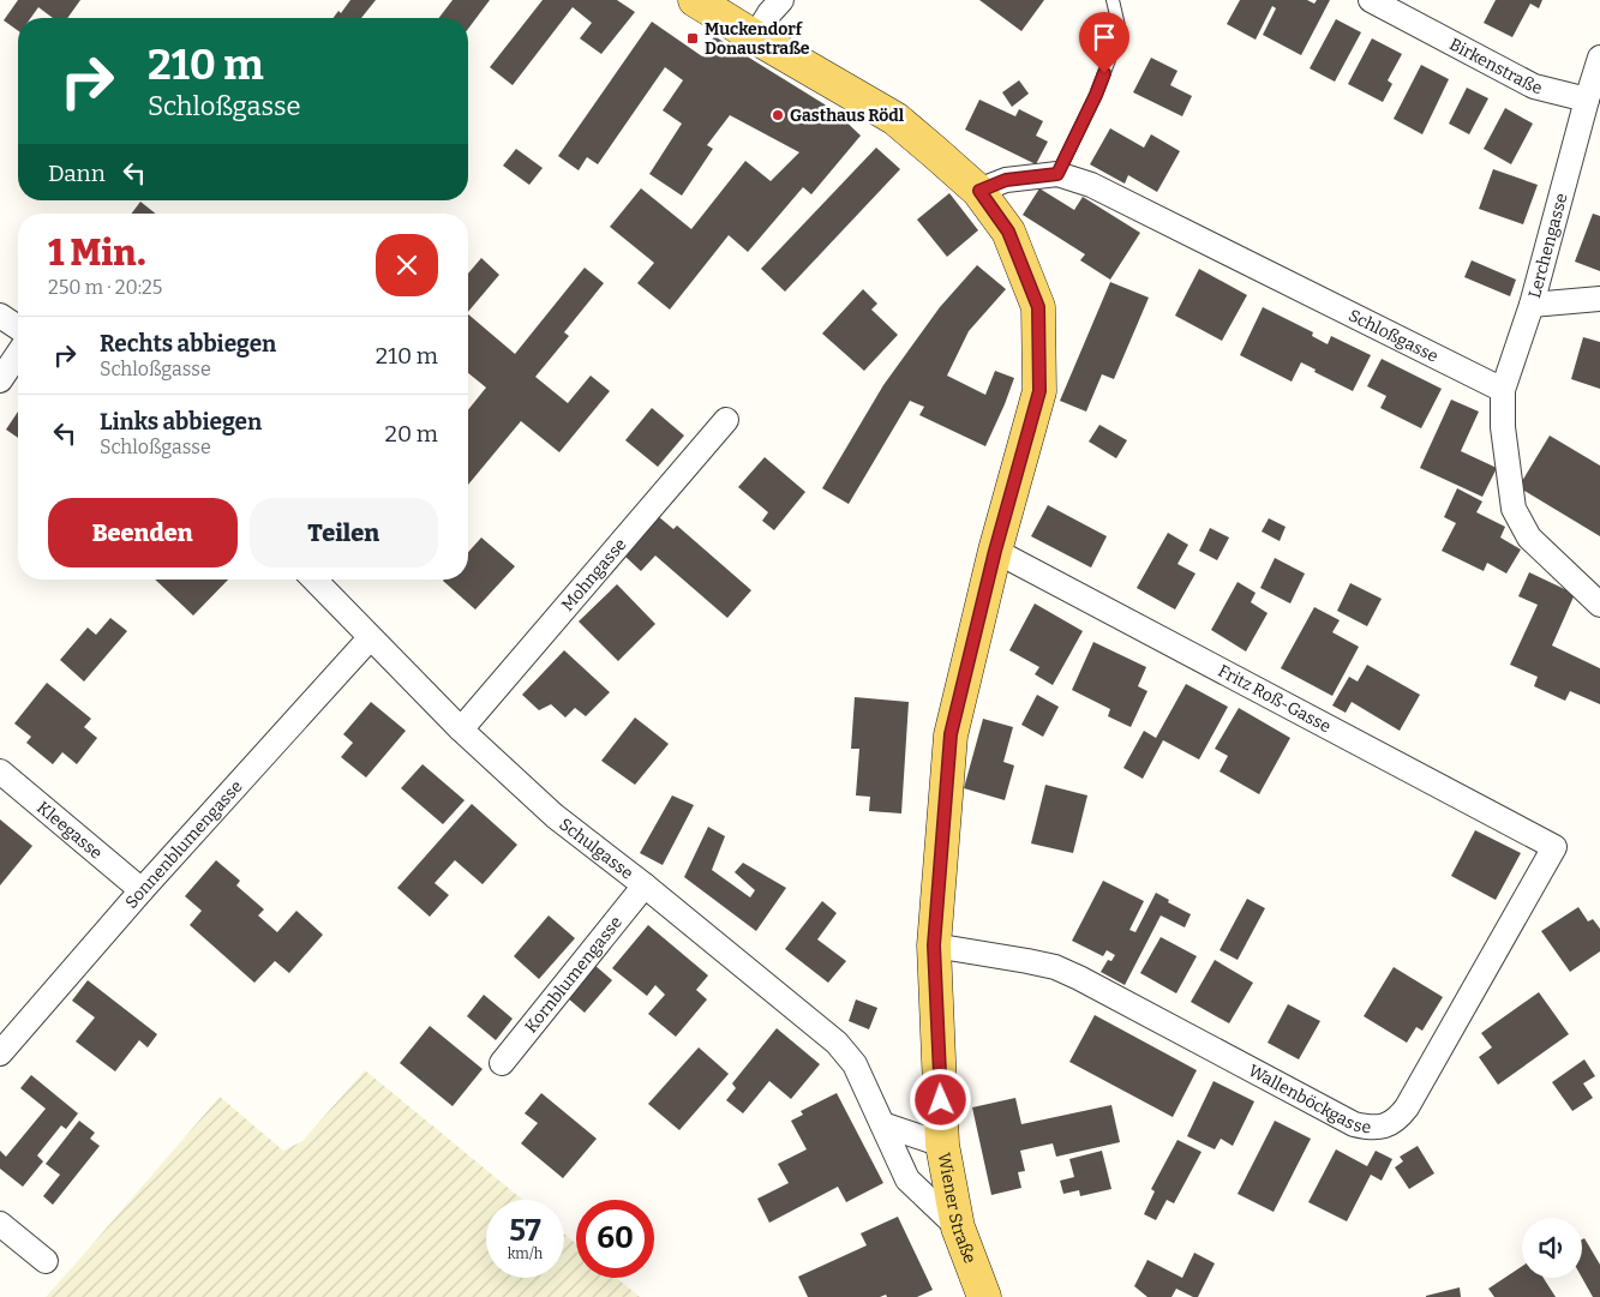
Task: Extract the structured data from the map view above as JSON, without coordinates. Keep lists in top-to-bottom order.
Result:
{
  "streets": {
    "main road": ["Wiener Straße"],
    "street": [
      "Birkenstraße",
      "Lerchengasse",
      "Schloßgasse",
      "Mohngasse",
      "Fritz Roß-Gasse",
      "Kleegasse",
      "Sonnenblumengasse",
      "Schulgasse",
      "Kornblumengasse",
      "Wallenböckgasse"
    ]
  },
  "crossings": [
    ["Birkenstraße", "Lerchengasse"],
    ["Lerchengasse", "Schloßgasse"],
    ["Schloßgasse", "Wiener Straße"],
    ["Mohngasse", "Schulgasse"],
    ["Fritz Roß-Gasse", "Wallenböckgasse"],
    ["Fritz Roß-Gasse", "Wiener Straße"],
    ["Kleegasse", "Sonnenblumengasse"],
    ["Sonnenblumengasse", "Schulgasse"],
    ["Schulgasse", "Kornblumengasse"],
    ["Schulgasse", "Wiener Straße"],
    ["Wallenböckgasse", "Wiener Straße"]
  ],
  "places": {
    "transit": ["Muckendorf Donaustraße"],
    "other": ["Gasthaus Rödl"]
  },
  "page": {
    "turn": ["210 m", "Schloßgasse"],
    "then": "Dann",
    "heading": ["1 Min.", "250 m · 20:25"],
    "list": [
      {
        "name": "Rechts abbiegen",
        "note": "Schloßgasse",
        "value": "210 m"
      },
      {
        "name": "Links abbiegen",
        "note": "Schloßgasse",
        "value": "20 m"
      }
    ],
    "buttons": ["Beenden", "Teilen"],
    "speed": "57 km/h",
    "limit": "60"
  }
}
